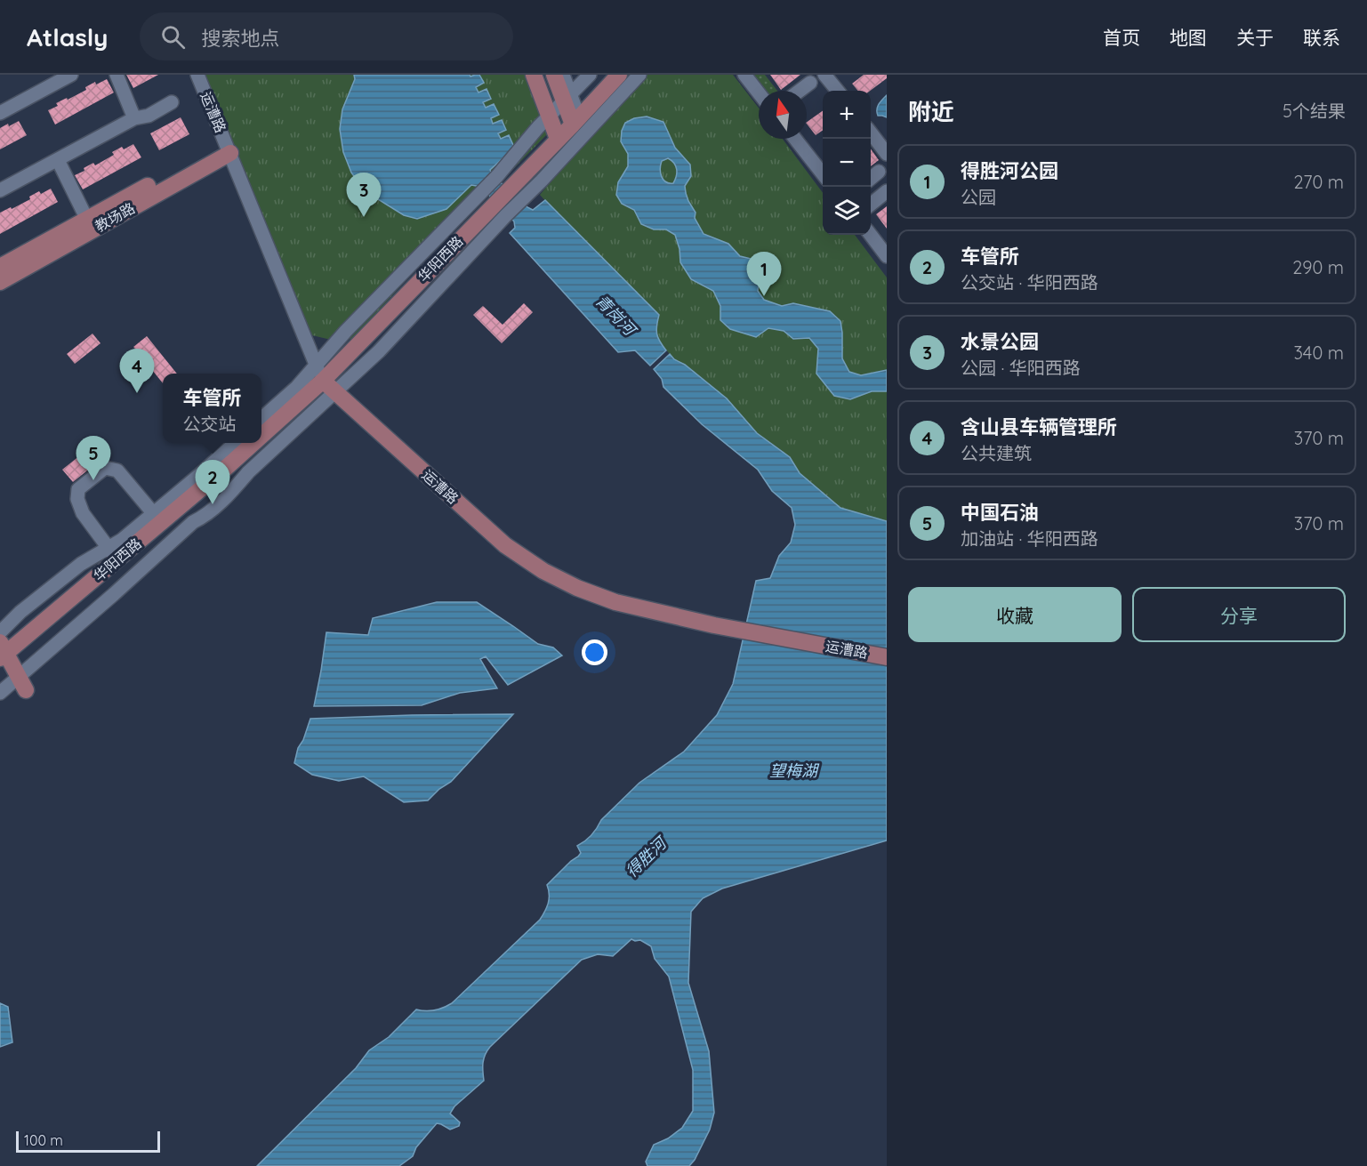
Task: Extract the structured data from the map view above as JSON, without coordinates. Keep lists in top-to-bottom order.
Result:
{
  "streets": {
    "main road": ["运漕路", "教场路", "华阳西路"]
  },
  "crossings": [
    ["运漕路", "教场路"],
    ["运漕路", "华阳西路"]
  ],
  "water": ["青岗河", "望梅湖", "得胜河"],
  "scale_bar": "100 m",
  "north": "top",
  "page": {
    "header": "Atlasly",
    "search": "搜索地点",
    "nav": [
      "首页",
      "地图",
      "关于",
      "联系"
    ],
    "heading": ["附近", "5个结果"],
    "map_buttons": ["+", "−"],
    "list": [
      {
        "mark": "1",
        "name": "得胜河公园",
        "note": "公园",
        "value": "270 m"
      },
      {
        "mark": "2",
        "name": "车管所",
        "note": "公交站 · 华阳西路",
        "value": "290 m"
      },
      {
        "mark": "3",
        "name": "水景公园",
        "note": "公园 · 华阳西路",
        "value": "340 m"
      },
      {
        "mark": "4",
        "name": "含山县车辆管理所",
        "note": "公共建筑",
        "value": "370 m"
      },
      {
        "mark": "5",
        "name": "中国石油",
        "note": "加油站 · 华阳西路",
        "value": "370 m"
      }
    ],
    "pins": [
      "3",
      "1",
      "4",
      "5",
      "2"
    ],
    "popup": ["车管所", "公交站"],
    "buttons": ["收藏", "分享"],
    "scale": "100 m"
  }
}
